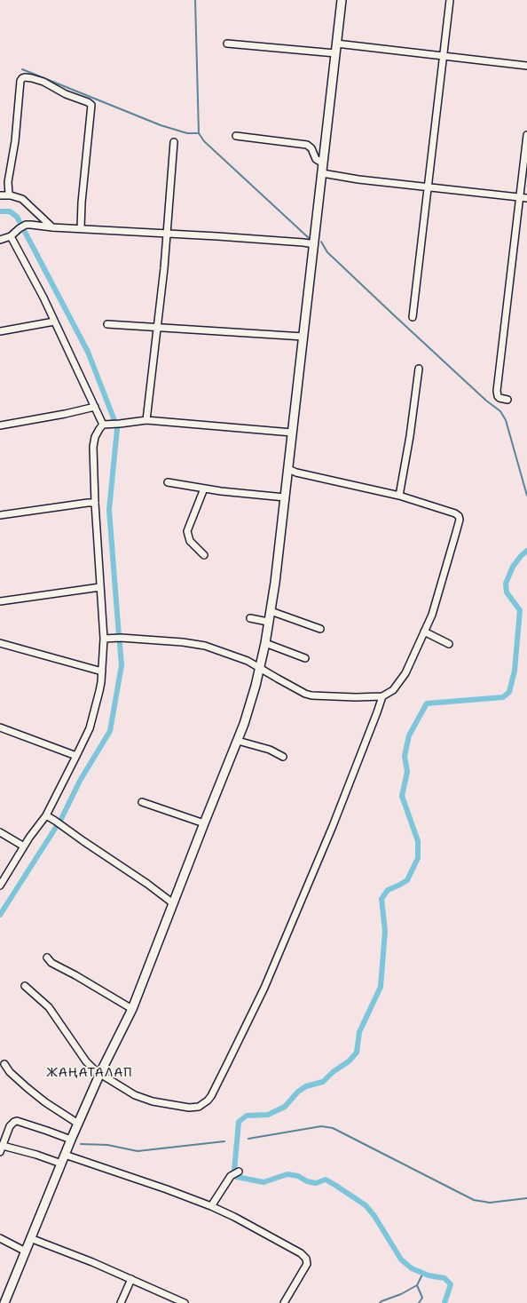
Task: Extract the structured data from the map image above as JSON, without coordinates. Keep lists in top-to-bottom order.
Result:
{
  "districts": ["ЖАҢАТАЛАП"]
}
